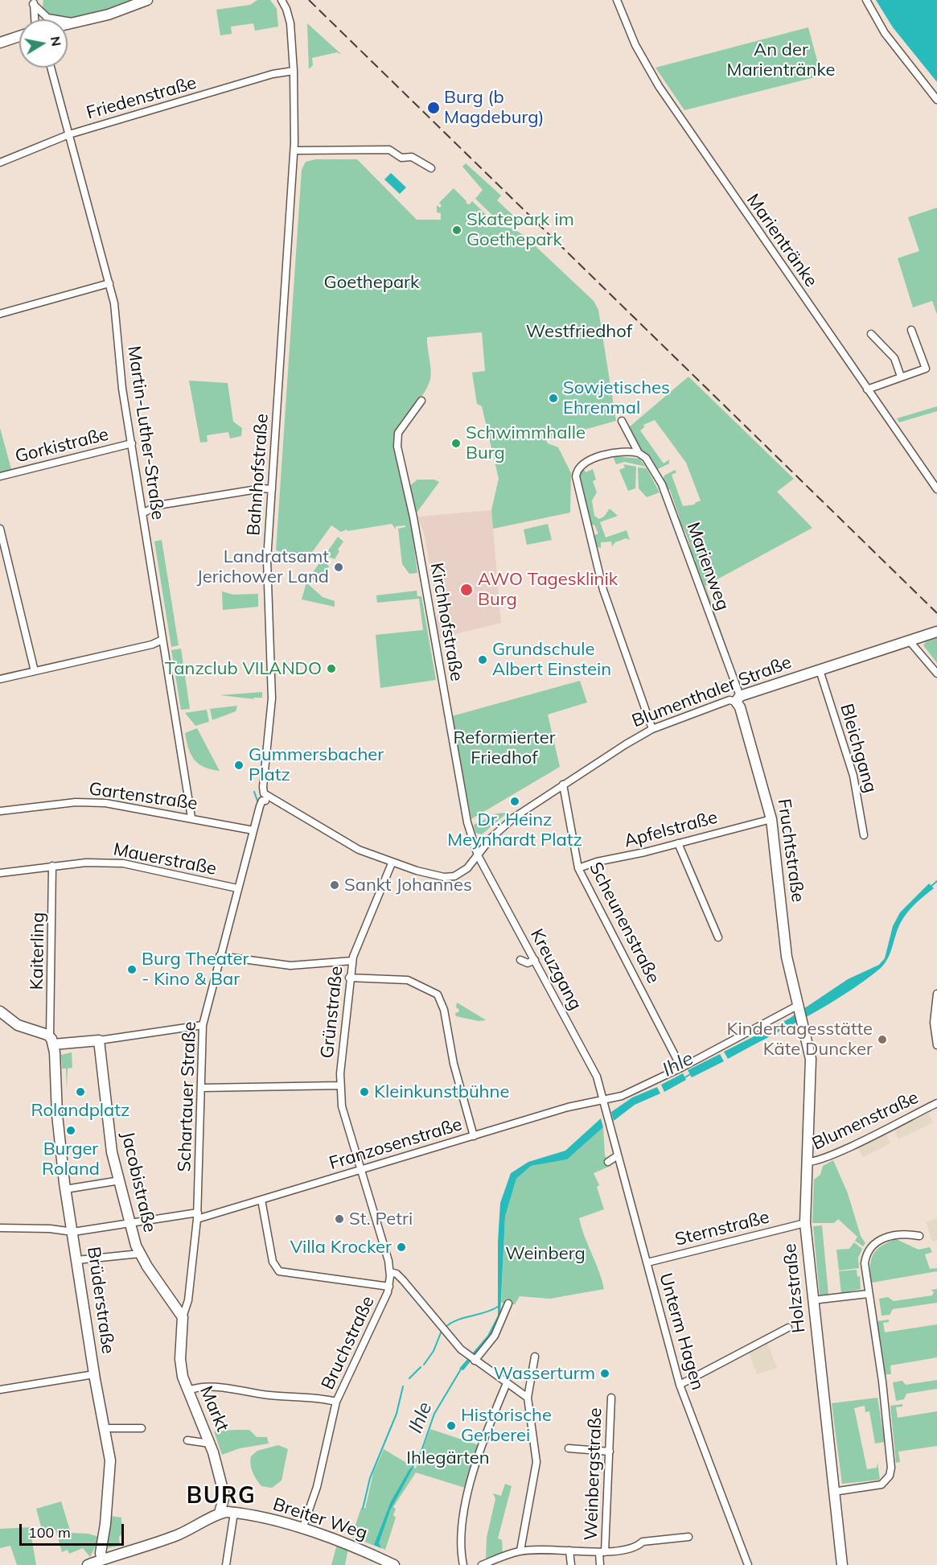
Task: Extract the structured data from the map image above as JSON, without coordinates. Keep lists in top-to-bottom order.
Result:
{
  "streets": {
    "street": [
      "Friedenstraße",
      "Marientränke",
      "Martin-Luther-Straße",
      "Gorkistraße",
      "Bahnhofstraße",
      "Marienweg",
      "Kirchhofstraße",
      "Blumenthaler Straße",
      "Bleichgang",
      "Gartenstraße",
      "Apfelstraße",
      "Fruchtstraße",
      "Mauerstraße",
      "Scheunenstraße",
      "Kaiterling",
      "Kreuzgang",
      "Grünstraße",
      "Schartauer Straße",
      "Blumenstraße",
      "Franzosenstraße",
      "Jacobistraße",
      "Sternstraße",
      "Holzstraße",
      "Brüderstraße",
      "Unterm Hagen",
      "Bruchstraße",
      "Markt",
      "Weinbergstraße",
      "Breiter Weg"
    ]
  },
  "crossings": [
    ["Friedenstraße", "Martin-Luther-Straße"],
    ["Friedenstraße", "Bahnhofstraße"],
    ["Martin-Luther-Straße", "Gorkistraße"],
    ["Martin-Luther-Straße", "Gartenstraße"],
    ["Bahnhofstraße", "Blumenthaler Straße"],
    ["Bahnhofstraße", "Schartauer Straße"],
    ["Marienweg", "Blumenthaler Straße"],
    ["Marienweg", "Fruchtstraße"],
    ["Kirchhofstraße", "Blumenthaler Straße"],
    ["Kirchhofstraße", "Kreuzgang"],
    ["Blumenthaler Straße", "Bleichgang"],
    ["Blumenthaler Straße", "Fruchtstraße"],
    ["Blumenthaler Straße", "Scheunenstraße"],
    ["Blumenthaler Straße", "Kreuzgang"],
    ["Blumenthaler Straße", "Grünstraße"],
    ["Blumenthaler Straße", "Schartauer Straße"],
    ["Gartenstraße", "Schartauer Straße"],
    ["Apfelstraße", "Fruchtstraße"],
    ["Apfelstraße", "Scheunenstraße"],
    ["Fruchtstraße", "Franzosenstraße"],
    ["Fruchtstraße", "Holzstraße"],
    ["Mauerstraße", "Kaiterling"],
    ["Mauerstraße", "Schartauer Straße"],
    ["Scheunenstraße", "Franzosenstraße"],
    ["Kaiterling", "Brüderstraße"],
    ["Kreuzgang", "Franzosenstraße"],
    ["Kreuzgang", "Unterm Hagen"],
    ["Grünstraße", "Franzosenstraße"],
    ["Grünstraße", "Bruchstraße"],
    ["Schartauer Straße", "Franzosenstraße"],
    ["Schartauer Straße", "Jacobistraße"],
    ["Schartauer Straße", "Markt"],
    ["Blumenstraße", "Holzstraße"],
    ["Franzosenstraße", "Jacobistraße"],
    ["Franzosenstraße", "Holzstraße"],
    ["Franzosenstraße", "Brüderstraße"],
    ["Franzosenstraße", "Unterm Hagen"],
    ["Franzosenstraße", "Bruchstraße"],
    ["Jacobistraße", "Markt"],
    ["Sternstraße", "Holzstraße"],
    ["Sternstraße", "Unterm Hagen"],
    ["Bruchstraße", "Breiter Weg"],
    ["Markt", "Breiter Weg"]
  ],
  "districts": ["BURG"],
  "water": ["Ihle"],
  "parks": [
    "An der Marientränke",
    "Goethepark",
    "Westfriedhof",
    "Reformierter Friedhof",
    "Weinberg",
    "Ihlegärten"
  ],
  "places": [
    "Burg (b Magdeburg)",
    "Skatepark im Goethepark",
    "Sowjetisches Ehrenmal",
    "Schwimmhalle Burg",
    "Landratsamt Jerichower Land",
    "AWO Tagesklinik Burg",
    "Grundschule Albert Einstein",
    "Tanzclub VILANDO",
    "Gummersbacher Platz",
    "Dr. Heinz Meynhardt Platz",
    "Sankt Johannes",
    "Burg Theater - Kino & Bar",
    "Kindertagesstätte Käte Duncker",
    "Rolandplatz",
    "Kleinkunstbühne",
    "Burger Roland",
    "St. Petri",
    "Villa Krocker",
    "Wasserturm",
    "Historische Gerberei"
  ],
  "scale_bar": "100 m",
  "north": "right"
}
